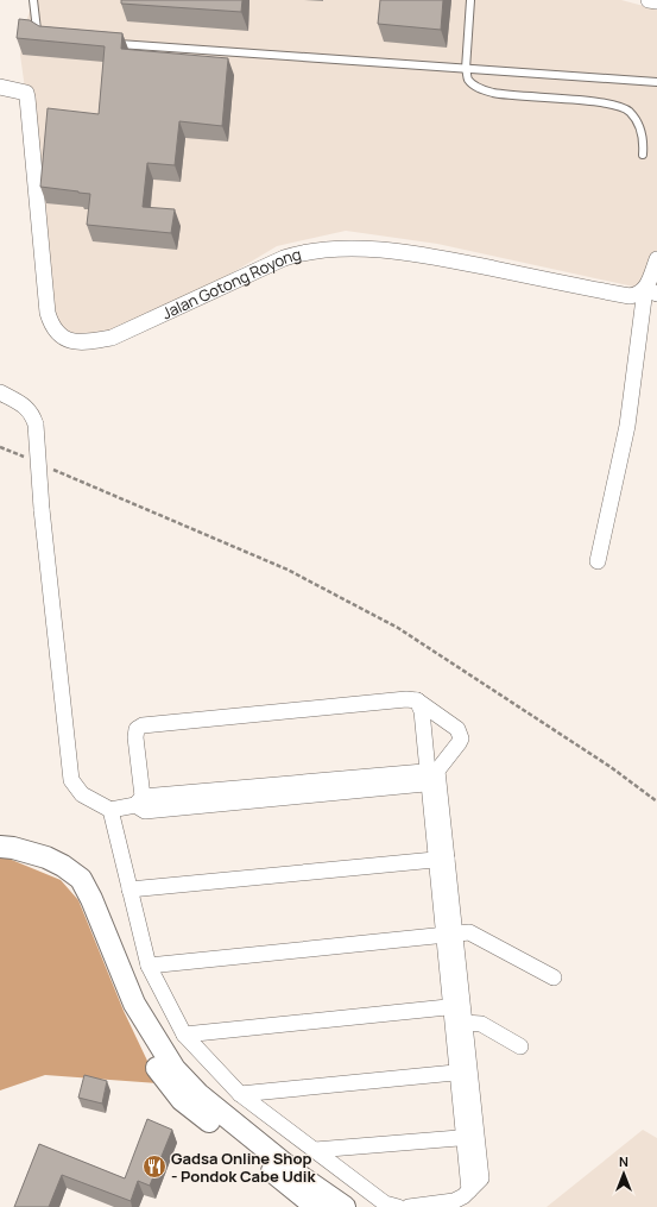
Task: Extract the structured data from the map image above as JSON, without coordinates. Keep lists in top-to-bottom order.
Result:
{
  "streets": {
    "street": ["Jalan Gotong Royong"]
  },
  "places": {
    "restaurant": ["Gadsa Online Shop - Pondok Cabe Udik"]
  },
  "north": "top"
}
